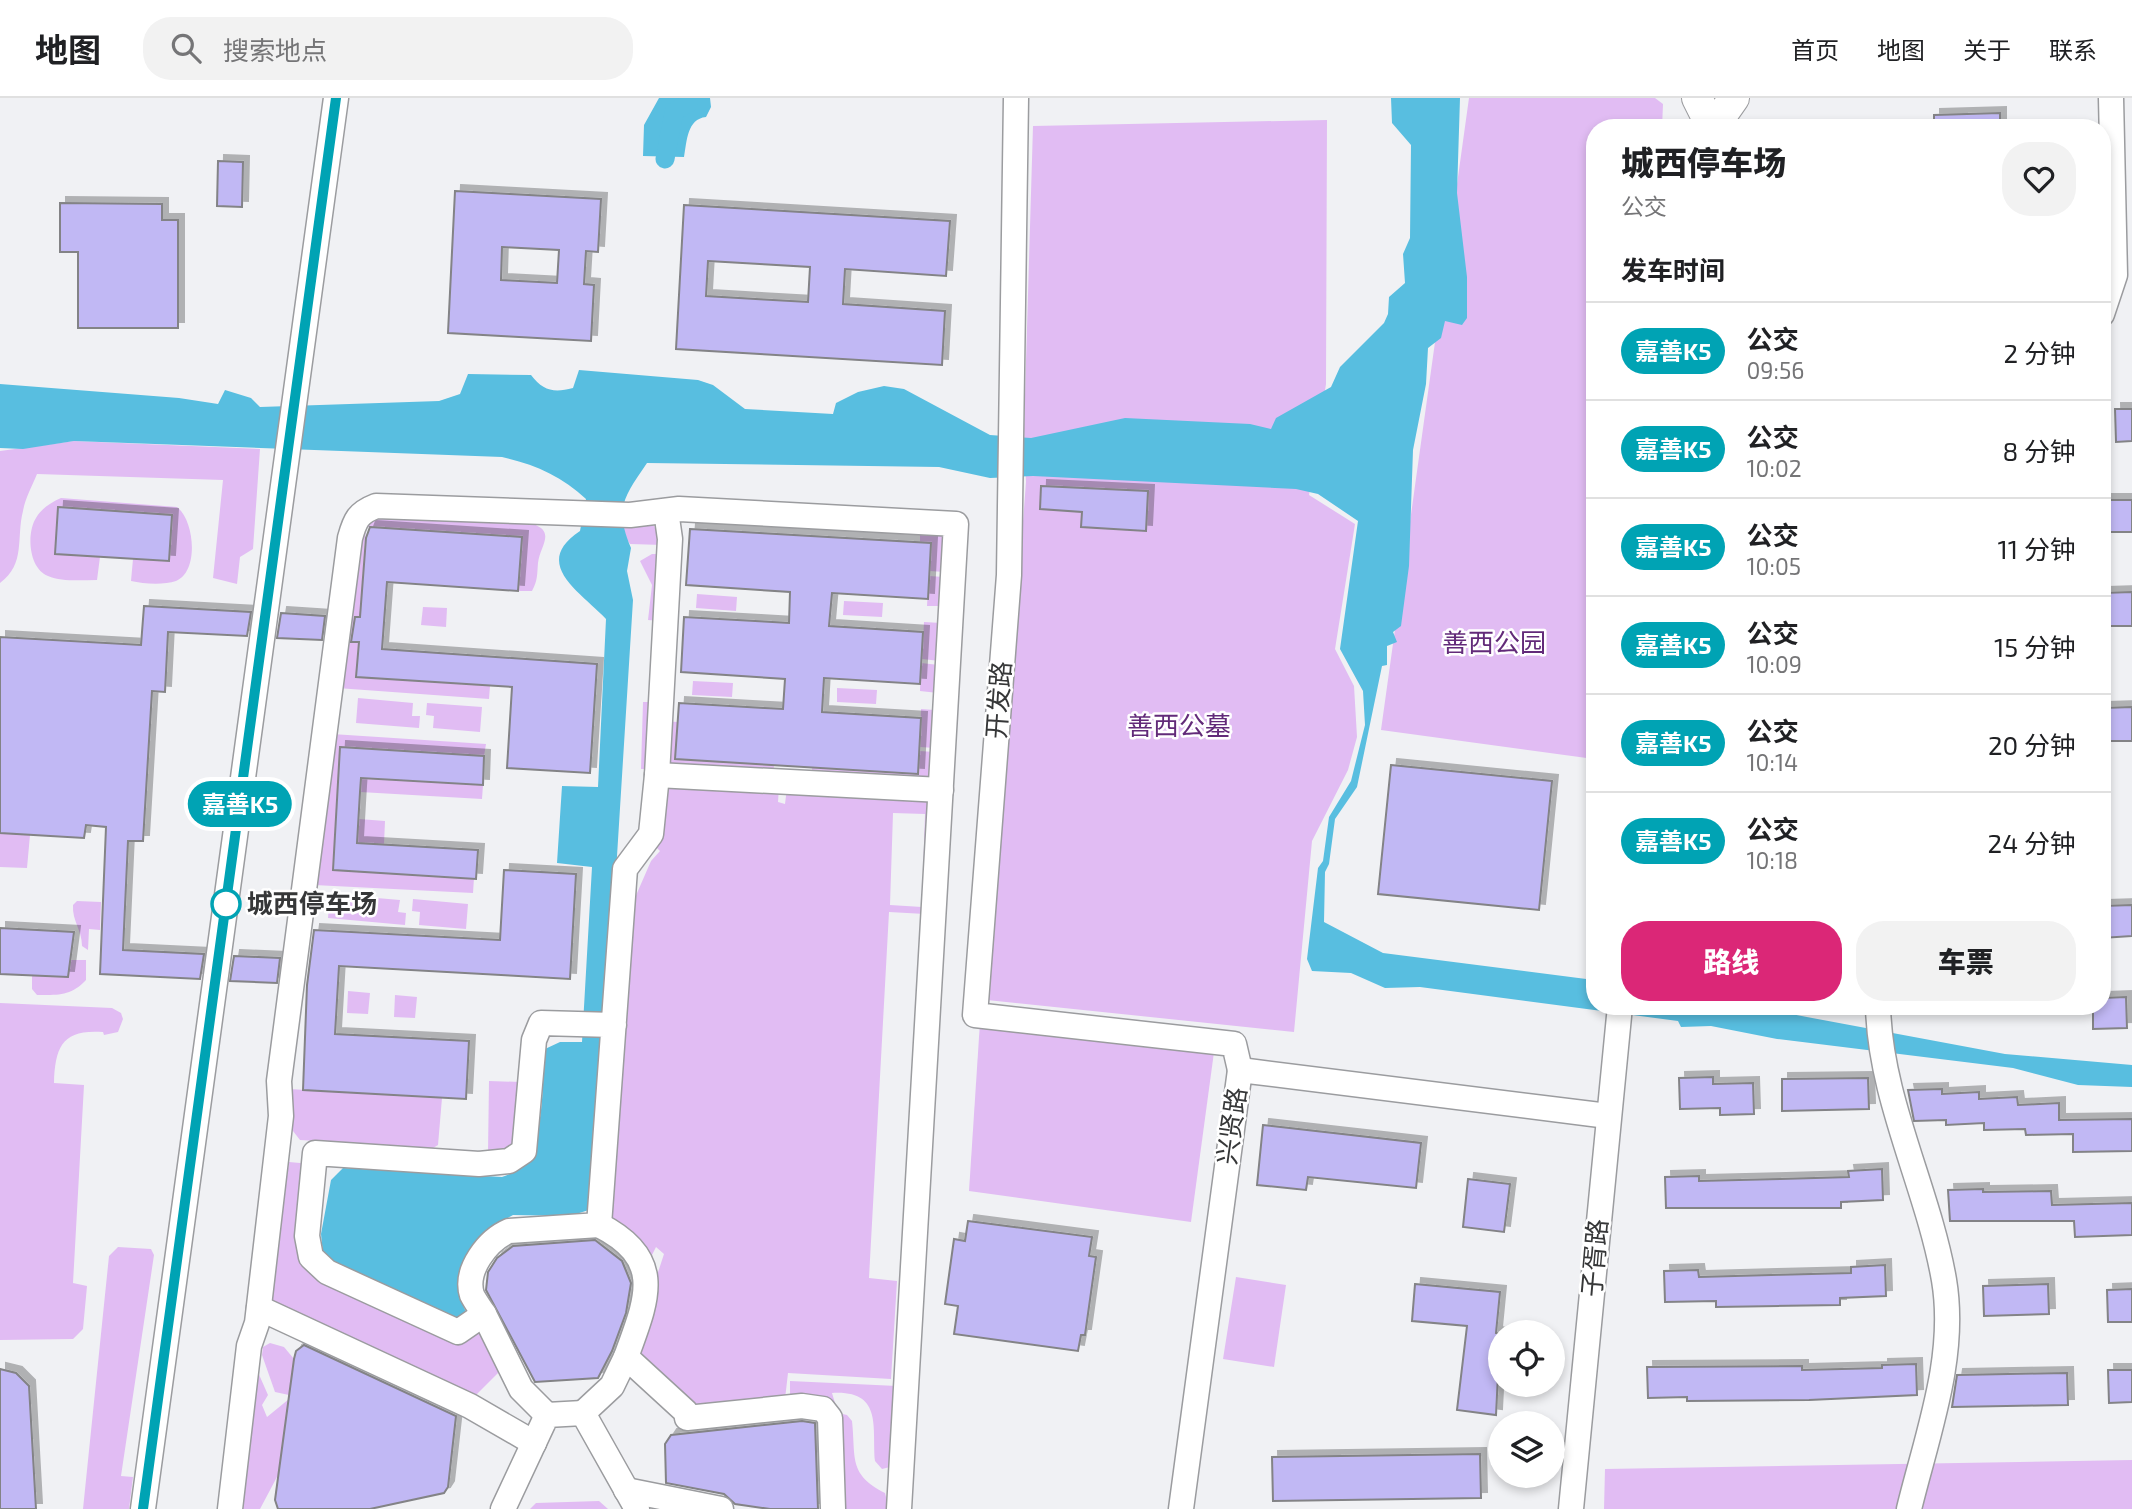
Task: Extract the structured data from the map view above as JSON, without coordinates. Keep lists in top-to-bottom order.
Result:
{
  "streets": {
    "street": ["开发路", "兴贤路", "子胥路"]
  },
  "crossings": [
    ["开发路", "兴贤路"],
    ["兴贤路", "子胥路"]
  ],
  "parks": ["善西公园", "善西公墓"],
  "places": ["城西停车场"],
  "lines": ["bus line 嘉善K5"],
  "page": {
    "header": "地图",
    "search": "搜索地点",
    "nav": [
      "首页",
      "地图",
      "关于",
      "联系"
    ],
    "on_map": "嘉善K5",
    "heading": [
      ["城西停车场", "公交"],
      "发车时间"
    ],
    "list": [
      {
        "mark": "嘉善K5",
        "name": "公交",
        "note": "09:56",
        "value": "2 分钟"
      },
      {
        "mark": "嘉善K5",
        "name": "公交",
        "note": "10:02",
        "value": "8 分钟"
      },
      {
        "mark": "嘉善K5",
        "name": "公交",
        "note": "10:05",
        "value": "11 分钟"
      },
      {
        "mark": "嘉善K5",
        "name": "公交",
        "note": "10:09",
        "value": "15 分钟"
      },
      {
        "mark": "嘉善K5",
        "name": "公交",
        "note": "10:14",
        "value": "20 分钟"
      },
      {
        "mark": "嘉善K5",
        "name": "公交",
        "note": "10:18",
        "value": "24 分钟"
      }
    ],
    "buttons": ["路线", "车票"]
  }
}
